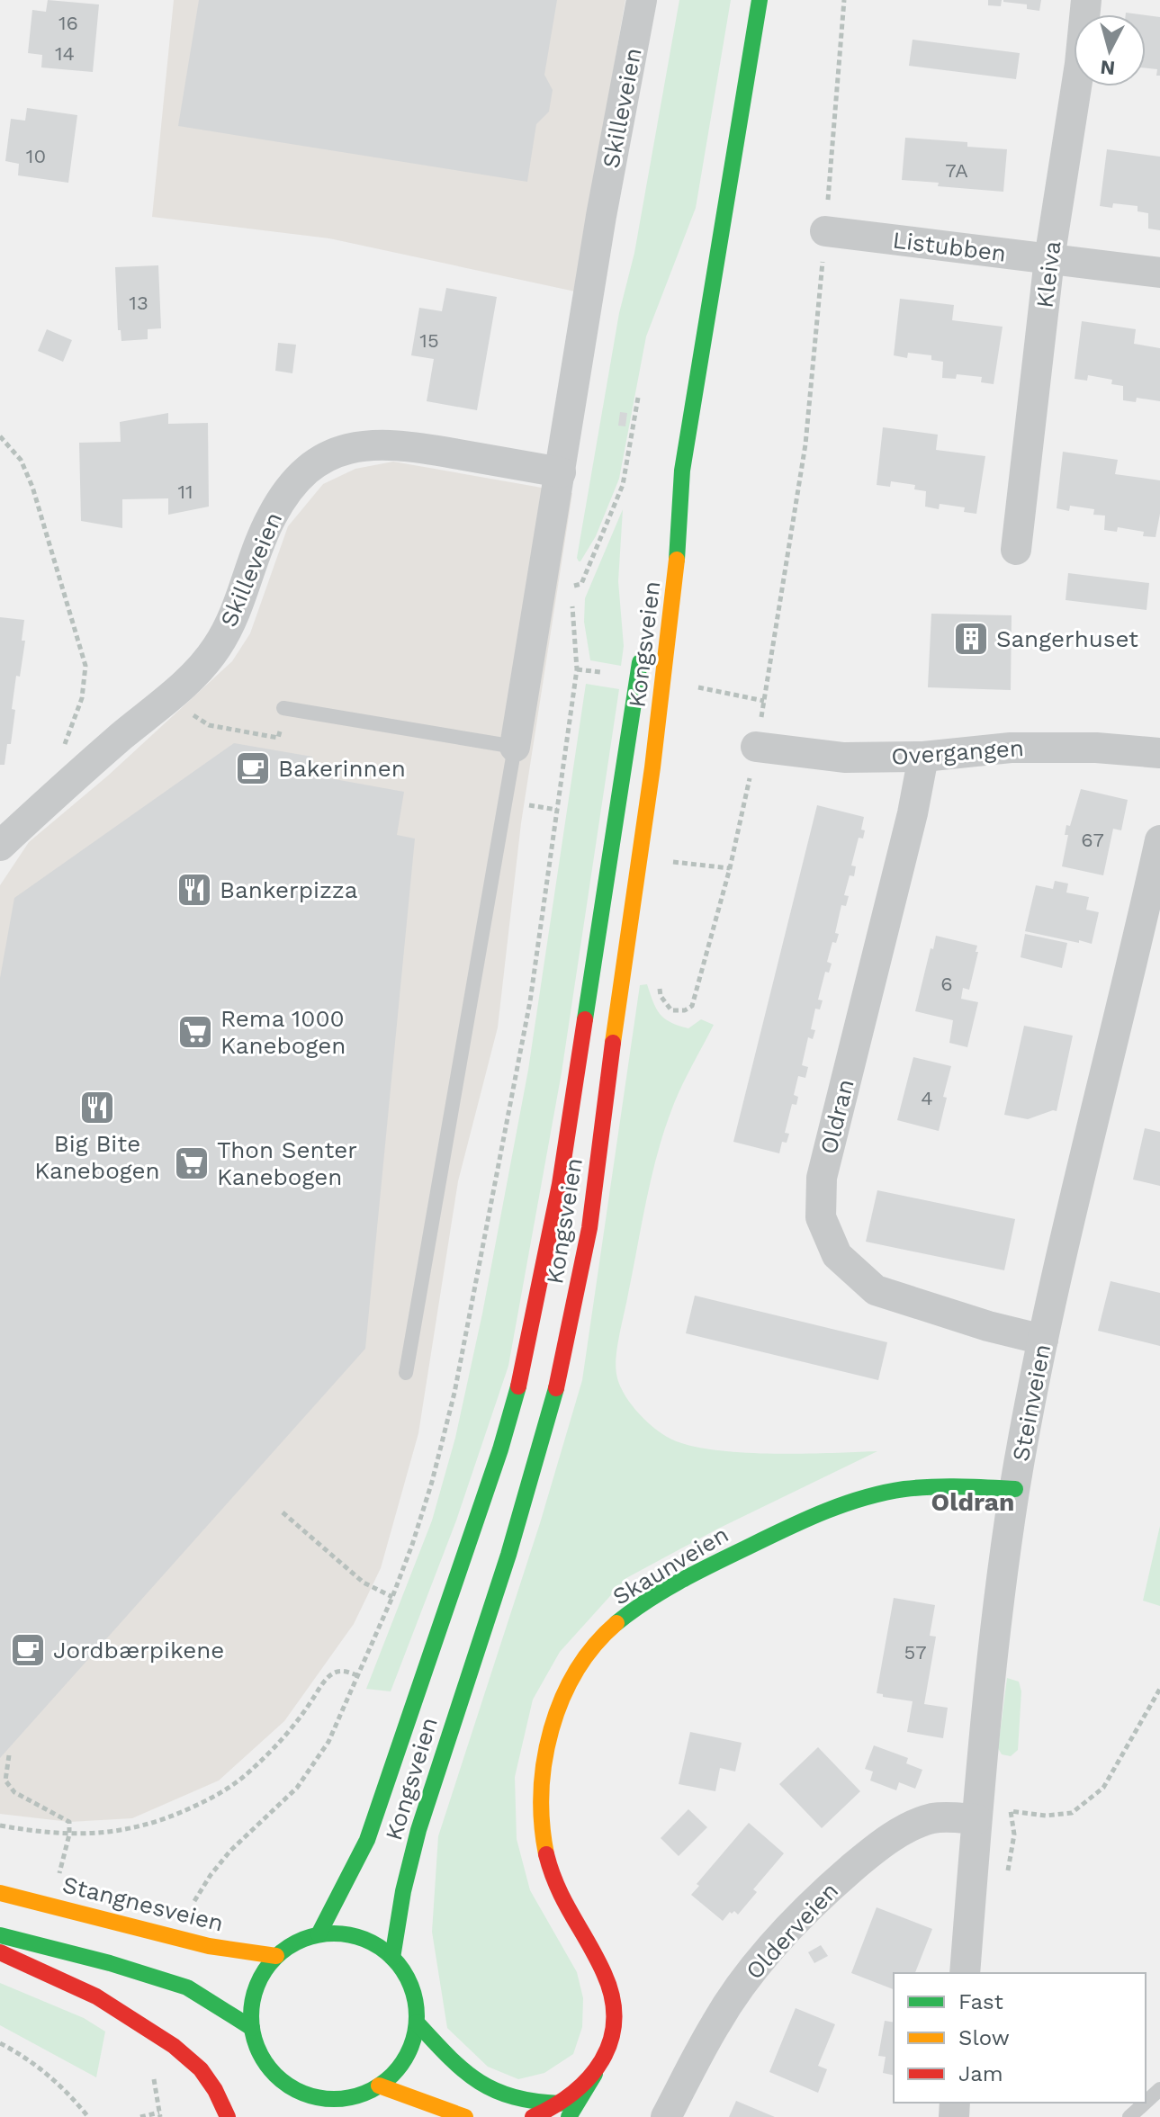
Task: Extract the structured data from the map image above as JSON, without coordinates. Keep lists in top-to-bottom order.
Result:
{
  "streets": {
    "main road": ["Kongsveien", "Skaunveien", "Stangnesveien"],
    "street": [
      "Skilleveien",
      "Listubben",
      "Kleiva",
      "Overgangen",
      "Oldran",
      "Steinveien",
      "Olderveien"
    ]
  },
  "crossings": [
    ["Listubben", "Kleiva"],
    ["Kongsveien", "Stangnesveien"],
    ["Overgangen", "Oldran"],
    ["Oldran", "Steinveien"],
    ["Steinveien", "Skaunveien"],
    ["Steinveien", "Olderveien"]
  ],
  "districts": ["Oldran"],
  "places": {
    "building": ["Sangerhuset"],
    "cafe": ["Bakerinnen", "Jordbærpikene"],
    "restaurant": ["Bankerpizza", "Big Bite Kanebogen"],
    "supermarket": ["Rema 1000 Kanebogen", "Thon Senter Kanebogen"]
  },
  "house_numbers": [
    "16",
    "14",
    "10",
    "7A",
    "13",
    "15",
    "11",
    "67",
    "6",
    "4",
    "57"
  ],
  "legend": ["Fast", "Slow", "Jam"],
  "north": "bottom"
}
